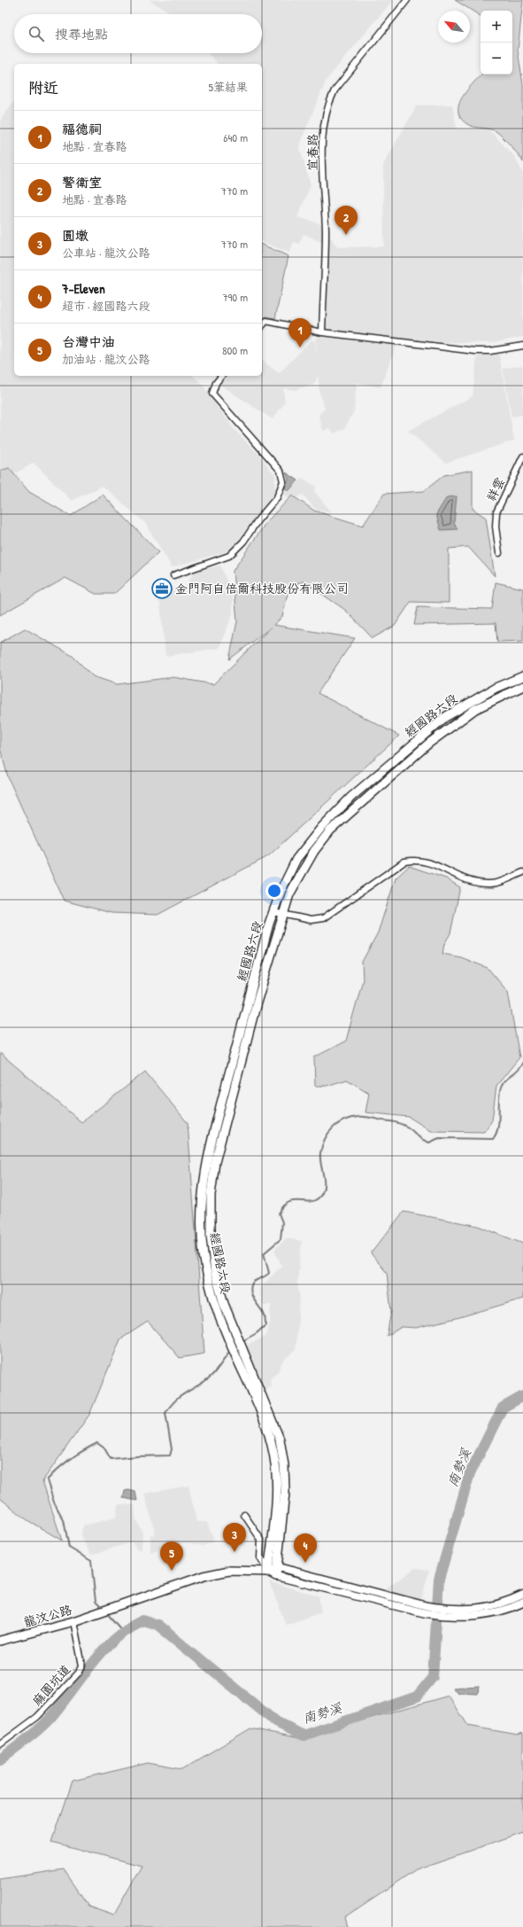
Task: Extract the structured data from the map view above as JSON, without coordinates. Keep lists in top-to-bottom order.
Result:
{
  "streets": {
    "main road": ["經國路六段", "龍汶公路"],
    "street": ["宜春路", "祥雲", "麻園坑道"]
  },
  "crossings": [
    ["龍汶公路", "麻園坑道"]
  ],
  "water": ["南勢溪"],
  "places": {
    "office": ["金門阿自倍爾科技股份有限公司"]
  },
  "north": "top left",
  "page": {
    "map_buttons": ["+", "−"],
    "search": "搜尋地點",
    "heading": ["附近", "5筆結果"],
    "list": [
      {
        "mark": "1",
        "name": "福德祠",
        "note": "地點 · 宜春路",
        "value": "640 m"
      },
      {
        "mark": "2",
        "name": "警衛室",
        "note": "地點 · 宜春路",
        "value": "770 m"
      },
      {
        "mark": "3",
        "name": "圓墩",
        "note": "公車站 · 龍汶公路",
        "value": "770 m"
      },
      {
        "mark": "4",
        "name": "7-Eleven",
        "note": "超市 · 經國路六段",
        "value": "790 m"
      },
      {
        "mark": "5",
        "name": "台灣中油",
        "note": "加油站 · 龍汶公路",
        "value": "800 m"
      }
    ],
    "pins": [
      "2",
      "1",
      "3",
      "4",
      "5"
    ]
  }
}
